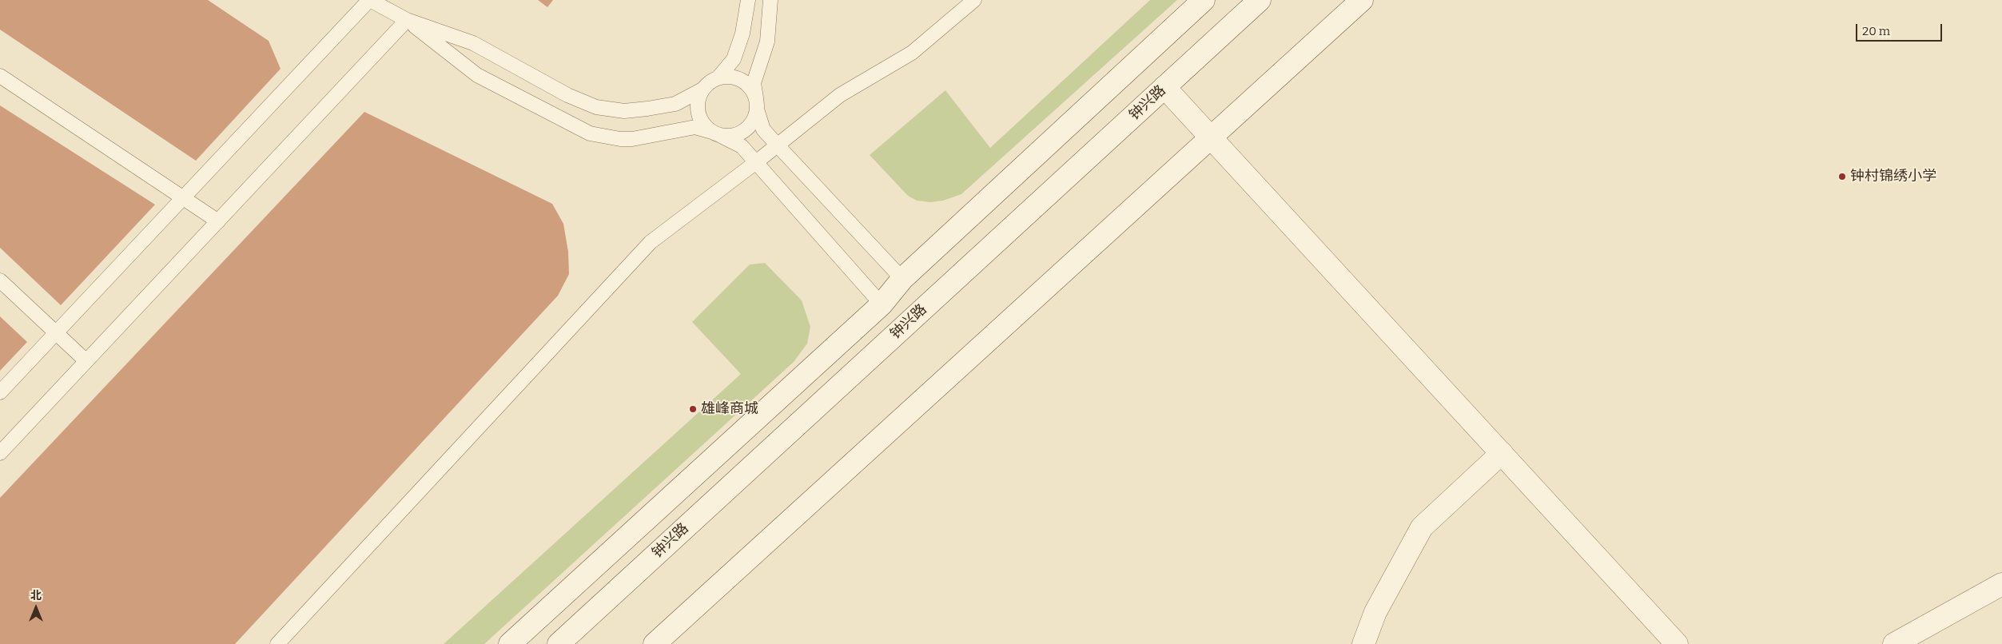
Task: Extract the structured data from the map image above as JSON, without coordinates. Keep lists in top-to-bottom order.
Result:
{
  "streets": {
    "main road": ["钟兴路"]
  },
  "places": ["钟村锦绣小学", "雄峰商城"],
  "scale_bar": "20 m",
  "north": "top"
}
